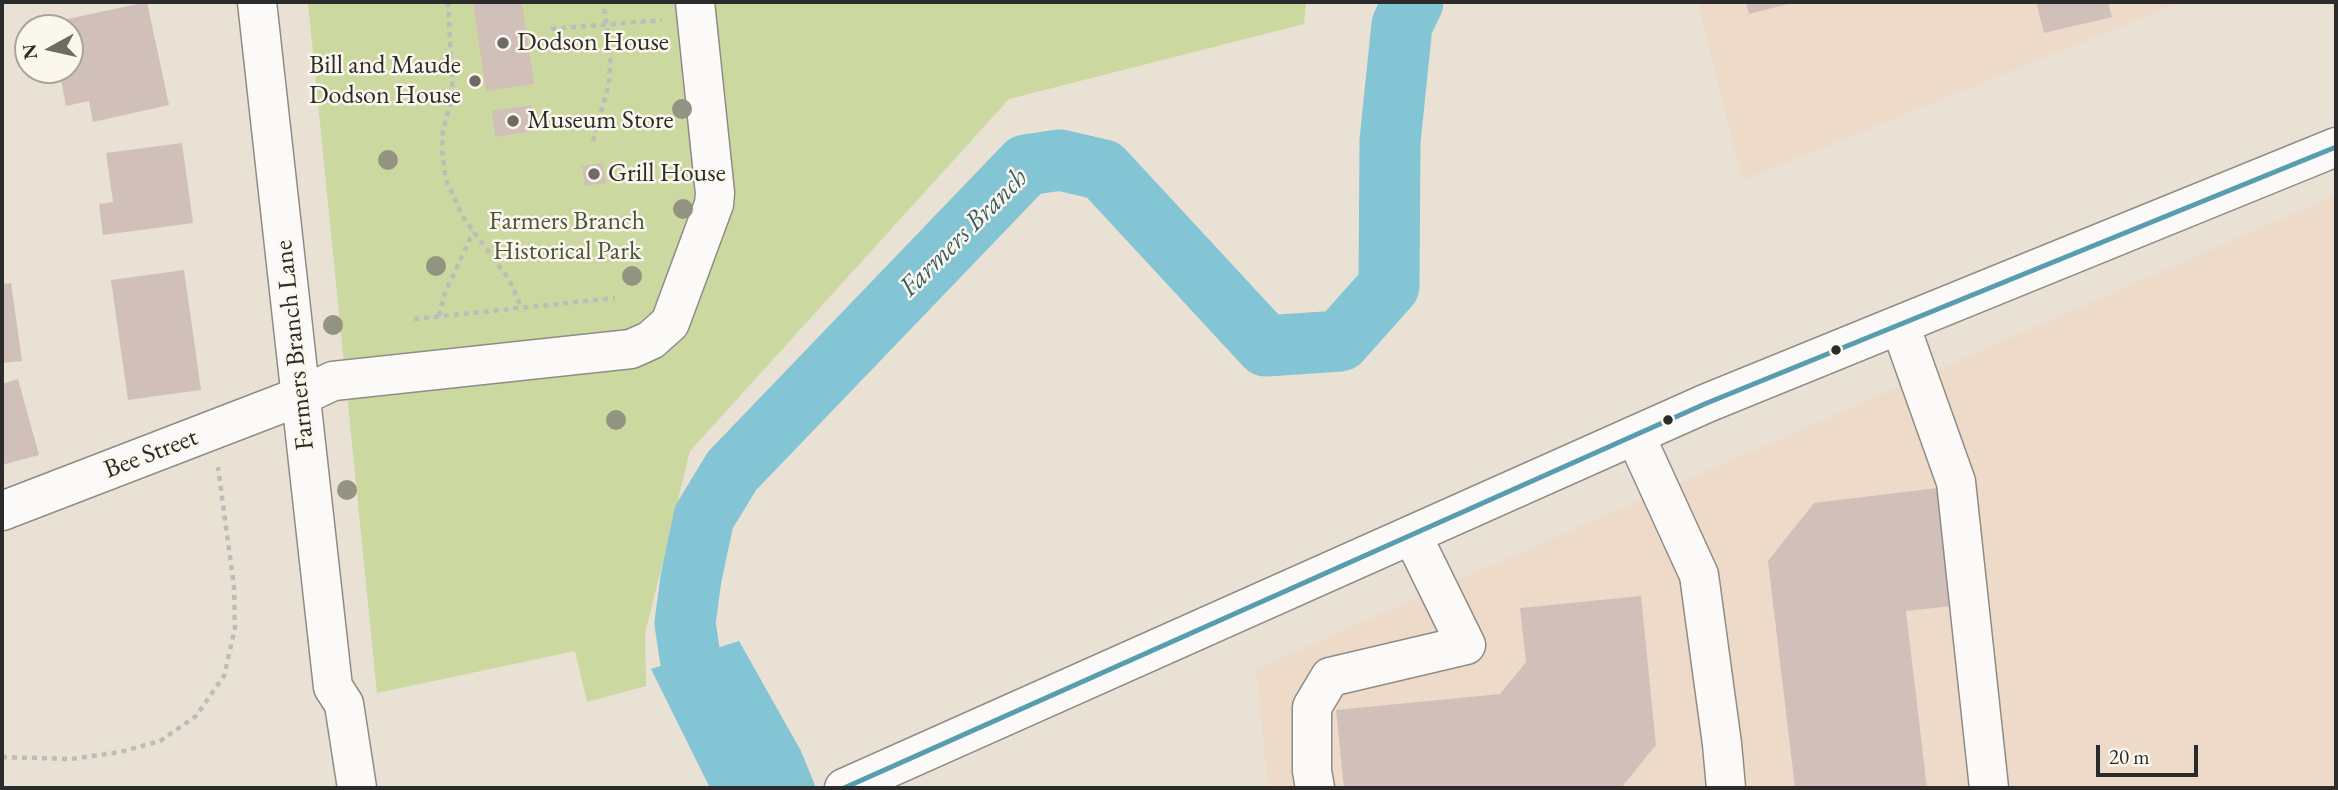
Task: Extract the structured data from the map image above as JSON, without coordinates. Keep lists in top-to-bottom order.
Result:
{
  "streets": {
    "street": ["Farmers Branch Lane", "Bee Street"]
  },
  "crossings": [
    ["Farmers Branch Lane", "Bee Street"]
  ],
  "water": ["Farmers Branch"],
  "parks": ["Farmers Branch Historical Park"],
  "places": [
    "Dodson House",
    "Bill and Maude Dodson House",
    "Museum Store",
    "Grill House"
  ],
  "scale_bar": "20 m",
  "north": "left"
}
